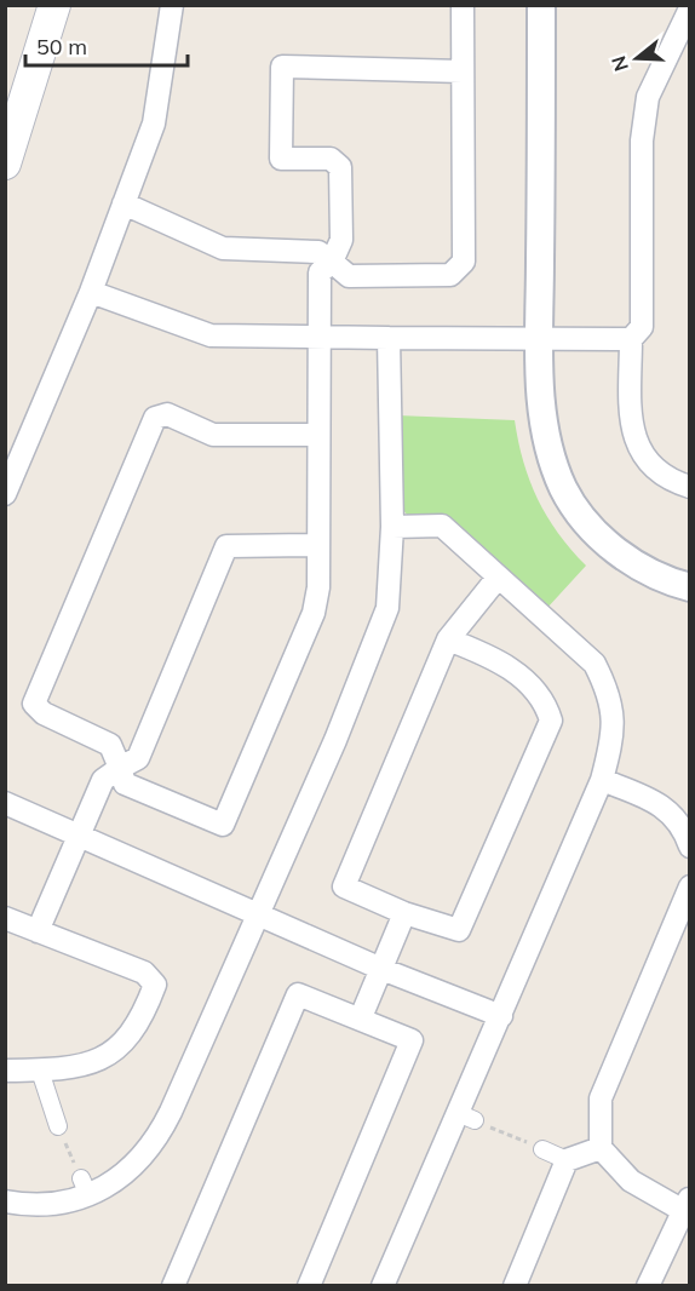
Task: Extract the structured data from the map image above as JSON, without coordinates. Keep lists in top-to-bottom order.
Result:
{
  "scale_bar": "50 m",
  "north": "left"
}
